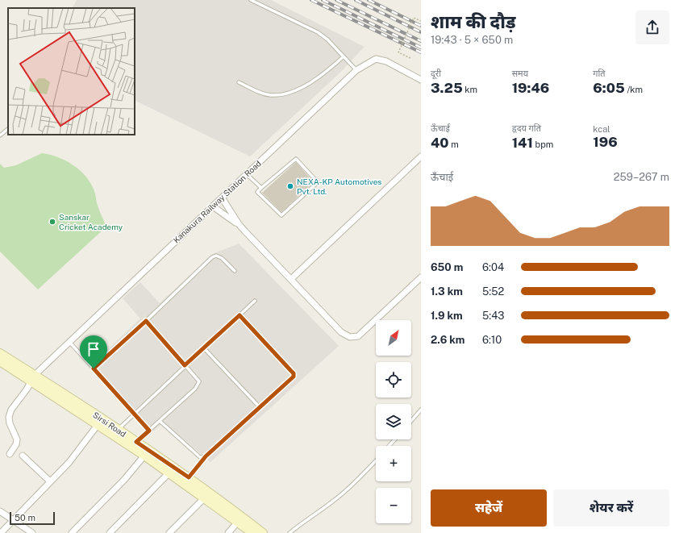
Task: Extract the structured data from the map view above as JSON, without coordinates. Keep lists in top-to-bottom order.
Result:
{
  "streets": {
    "main road": ["Sirsi Road"],
    "street": ["Kanakura Railway Station Road"]
  },
  "crossings": [
    ["Kanakura Railway Station Road", "Sirsi Road"]
  ],
  "places": ["NEXA-KP Automotives Pvt. Ltd.", "Sanskar Cricket Academy"],
  "scale_bar": "50 m",
  "north": "top right",
  "page": {
    "heading": ["शाम की दौड़", "19:43 · 5 × 650 m"],
    "stats": [
      ["दूरी", "3.25 km"],
      ["समय", "19:46"],
      ["गति", "6:05 /km"],
      ["ऊँचाई", "40 m"],
      ["हृदय गति", "141 bpm"],
      ["kcal", "196"]
    ],
    "chart": ["ऊँचाई", "259–267 m"],
    "list": [
      {
        "name": "650 m",
        "note": "6:04"
      },
      {
        "name": "1.3 km",
        "note": "5:52"
      },
      {
        "name": "1.9 km",
        "note": "5:43"
      },
      {
        "name": "2.6 km",
        "note": "6:10"
      }
    ],
    "map_buttons": ["+", "−"],
    "buttons": ["सहेजें", "शेयर करें"],
    "scale": "50 m"
  }
}
